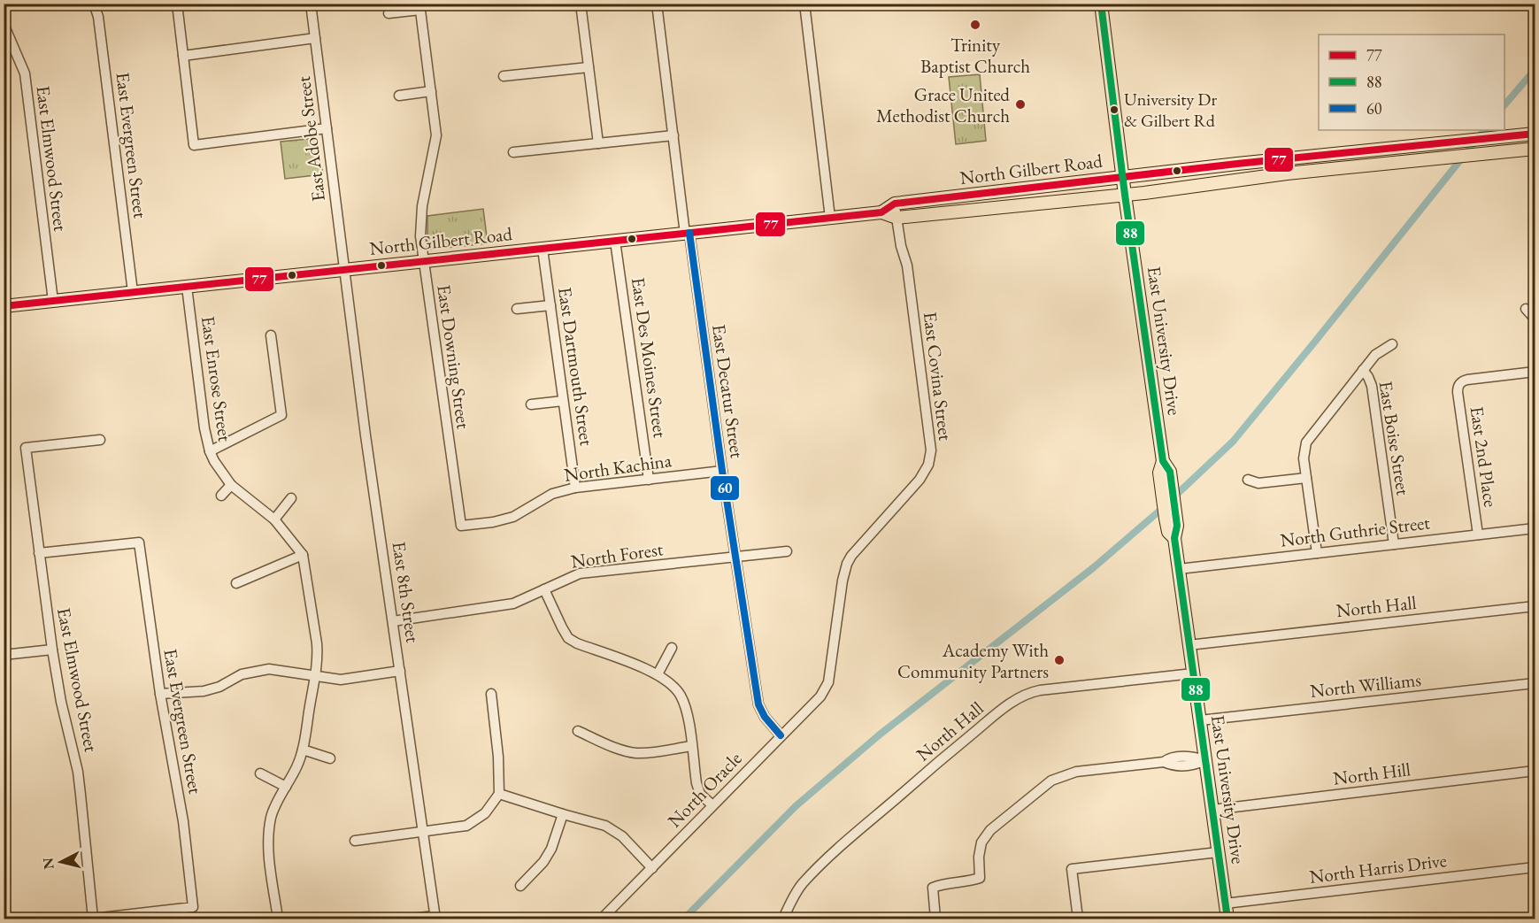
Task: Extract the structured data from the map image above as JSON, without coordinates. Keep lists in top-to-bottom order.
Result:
{
  "streets": {
    "main road": ["North Gilbert Road", "East University Drive"],
    "street": [
      "East Adobe Street",
      "East Evergreen Street",
      "East Elmwood Street",
      "East Downing Street",
      "East Des Moines Street",
      "East Dartmouth Street",
      "East Covina Street",
      "East Enrose Street",
      "East Decatur Street",
      "East Boise Street",
      "East 2nd Place",
      "North Kachina",
      "North Guthrie Street",
      "North Forest",
      "East 8th Street",
      "North Hall",
      "North Williams",
      "North Hill",
      "North Oracle",
      "North Harris Drive"
    ]
  },
  "crossings": [
    ["East Adobe Street", "North Gilbert Road"],
    ["East Adobe Street", "East 8th Street"],
    ["East Evergreen Street", "East Elmwood Street"],
    ["East Evergreen Street", "North Gilbert Road"],
    ["East Elmwood Street", "North Gilbert Road"],
    ["North Gilbert Road", "East University Drive"],
    ["North Gilbert Road", "East Downing Street"],
    ["North Gilbert Road", "East Des Moines Street"],
    ["North Gilbert Road", "East Dartmouth Street"],
    ["North Gilbert Road", "East Covina Street"],
    ["North Gilbert Road", "East Enrose Street"],
    ["North Gilbert Road", "East Decatur Street"],
    ["North Gilbert Road", "East 8th Street"],
    ["East University Drive", "North Guthrie Street"],
    ["East University Drive", "North Hall"],
    ["East University Drive", "North Williams"],
    ["East University Drive", "North Hill"],
    ["East University Drive", "North Harris Drive"],
    ["East Downing Street", "North Kachina"],
    ["East Des Moines Street", "North Kachina"],
    ["East Dartmouth Street", "North Kachina"],
    ["East Covina Street", "North Oracle"],
    ["East Decatur Street", "North Kachina"],
    ["East Decatur Street", "North Forest"],
    ["East Decatur Street", "North Oracle"],
    ["East Boise Street", "North Guthrie Street"],
    ["East 2nd Place", "North Guthrie Street"],
    ["North Forest", "East 8th Street"]
  ],
  "places": [
    "Trinity Baptist Church",
    "Grace United Methodist Church",
    "University Dr & Gilbert Rd",
    "Academy With Community Partners"
  ],
  "lines": ["transit line 88", "transit line 77", "transit line 60"],
  "legend": ["77", "88", "60"],
  "north": "left"
}
